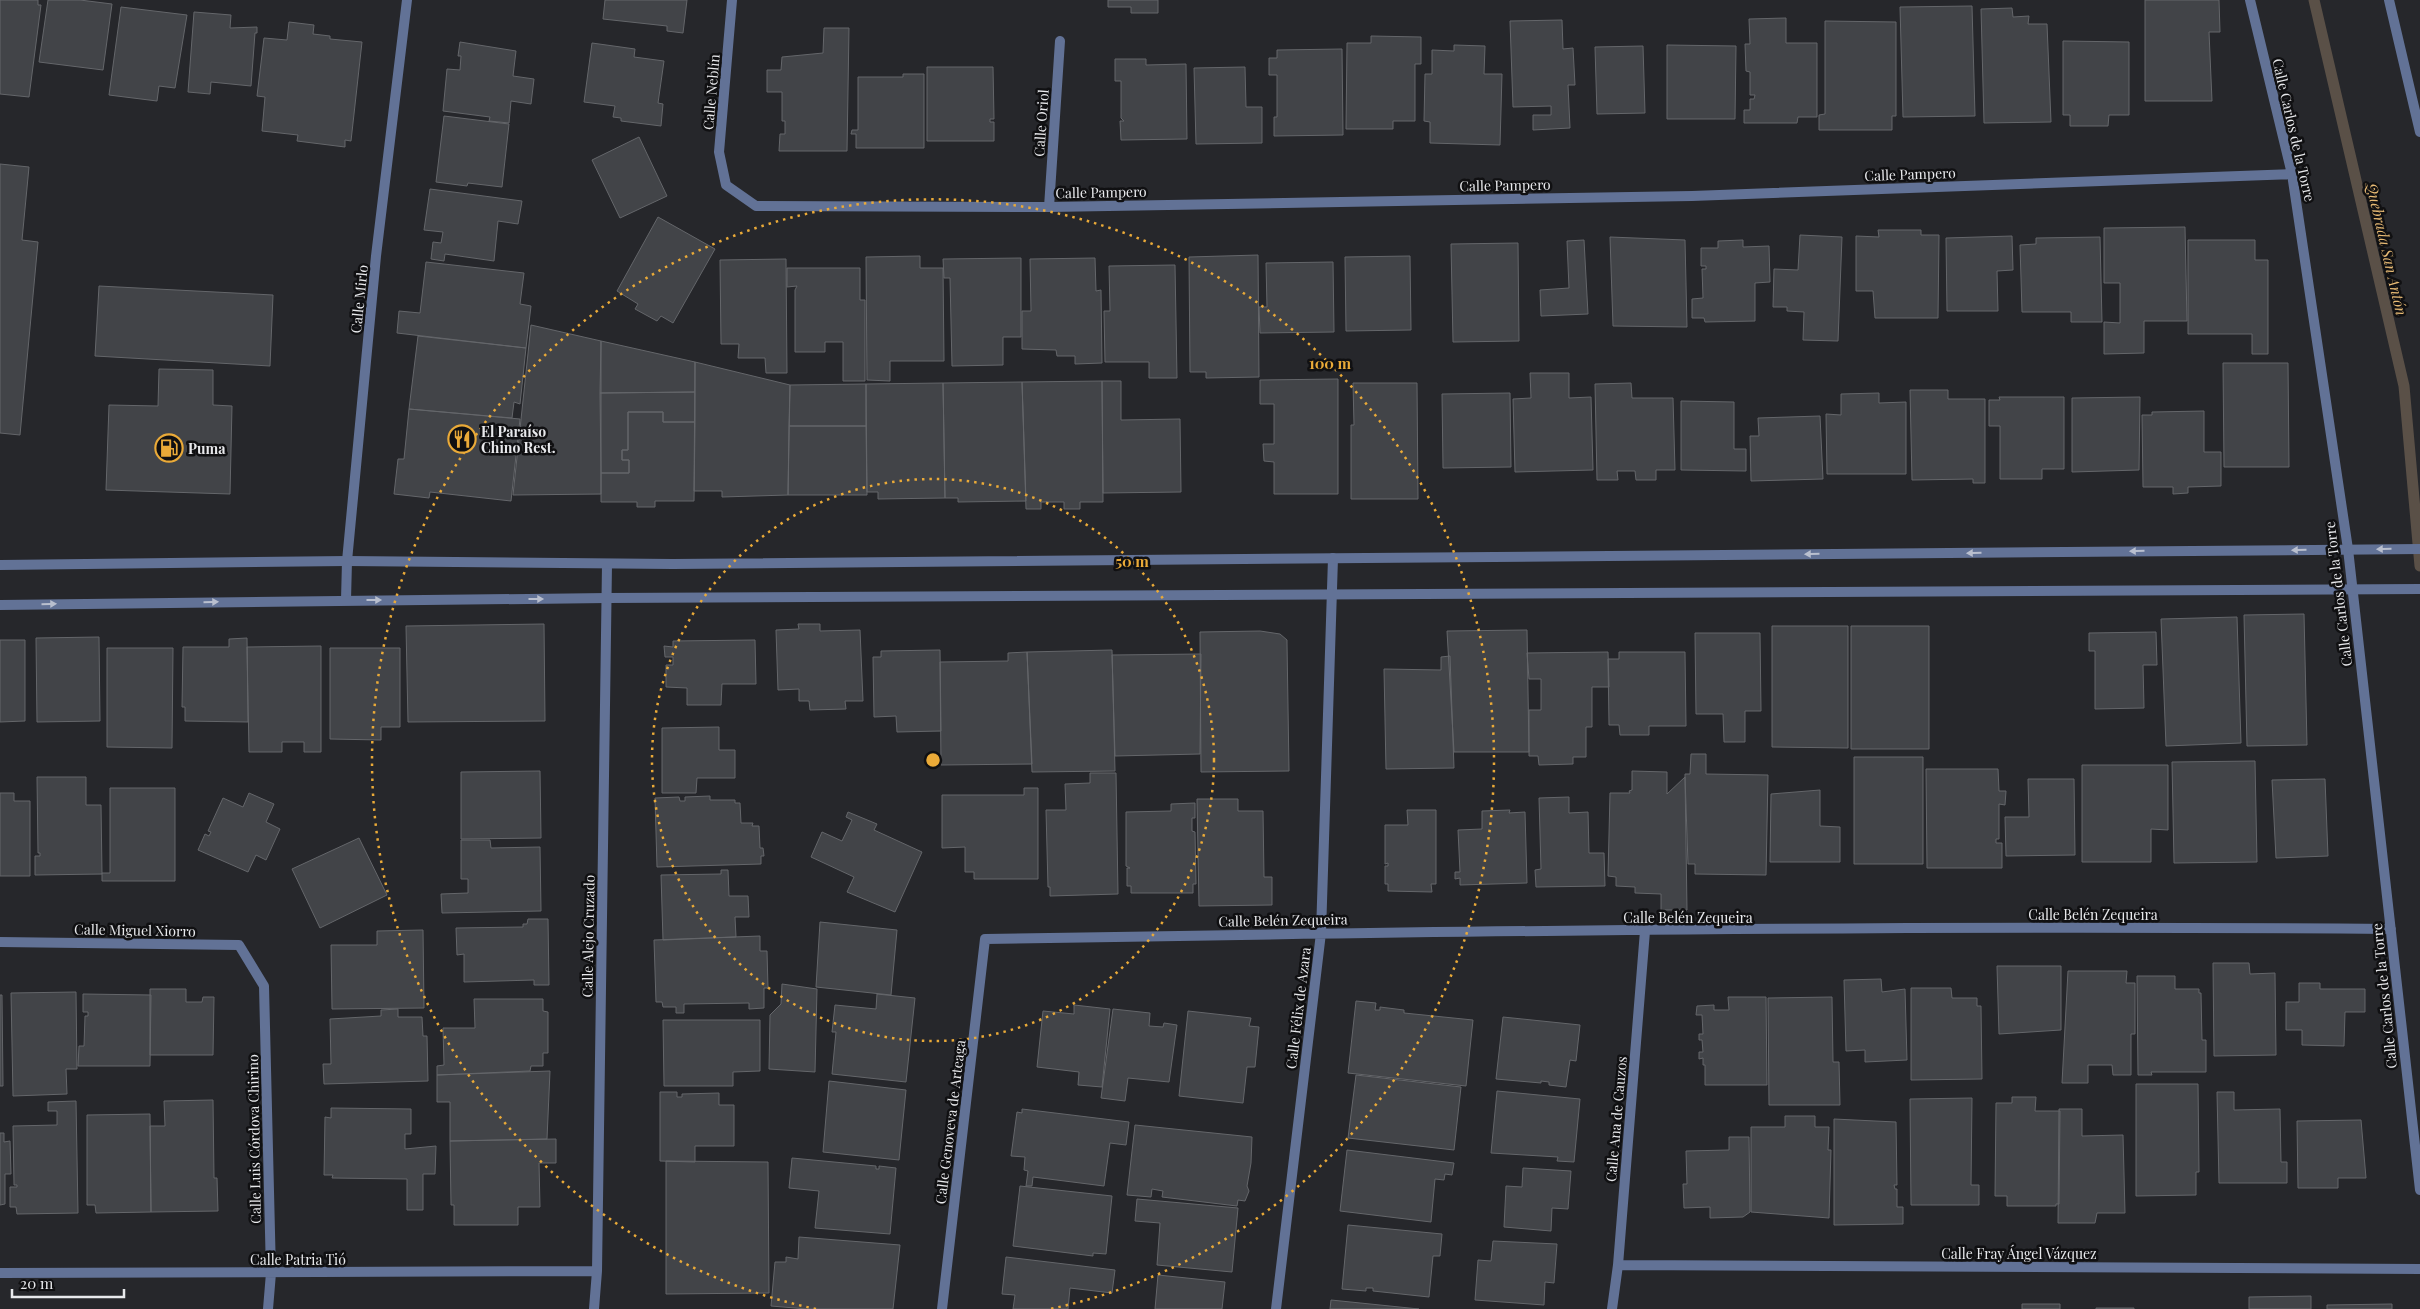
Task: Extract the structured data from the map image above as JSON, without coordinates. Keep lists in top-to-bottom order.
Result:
{
  "streets": {
    "street": [
      "Calle Neblín",
      "Calle Oriol",
      "Calle Carlos de la Torre",
      "Calle Pampero",
      "Calle Mirlo",
      "Calle Belén Zequeira",
      "Calle Miguel Xiorro",
      "Calle Alejo Cruzado",
      "Calle Félix de Azara",
      "Calle Ana de Cauzos",
      "Calle Genoveva de Arteaga",
      "Calle Luis Córdova Chirino",
      "Calle Fray Ángel Vázquez",
      "Calle Patria Tió"
    ]
  },
  "crossings": [
    ["Calle Neblín", "Calle Pampero"],
    ["Calle Oriol", "Calle Pampero"],
    ["Calle Carlos de la Torre", "Calle Pampero"],
    ["Calle Carlos de la Torre", "Calle Belén Zequeira"],
    ["Calle Belén Zequeira", "Calle Félix de Azara"],
    ["Calle Belén Zequeira", "Calle Ana de Cauzos"],
    ["Calle Belén Zequeira", "Calle Genoveva de Arteaga"],
    ["Calle Miguel Xiorro", "Calle Luis Córdova Chirino"],
    ["Calle Alejo Cruzado", "Calle Patria Tió"],
    ["Calle Ana de Cauzos", "Calle Fray Ángel Vázquez"],
    ["Calle Luis Córdova Chirino", "Calle Patria Tió"]
  ],
  "water": ["Quebrada San Antón"],
  "places": {
    "restaurant": ["El Paraíso Chino Rest."],
    "fuel station": ["Puma"]
  },
  "scale_bar": "20 m",
  "rings": ["100 m", "50 m"]
}
